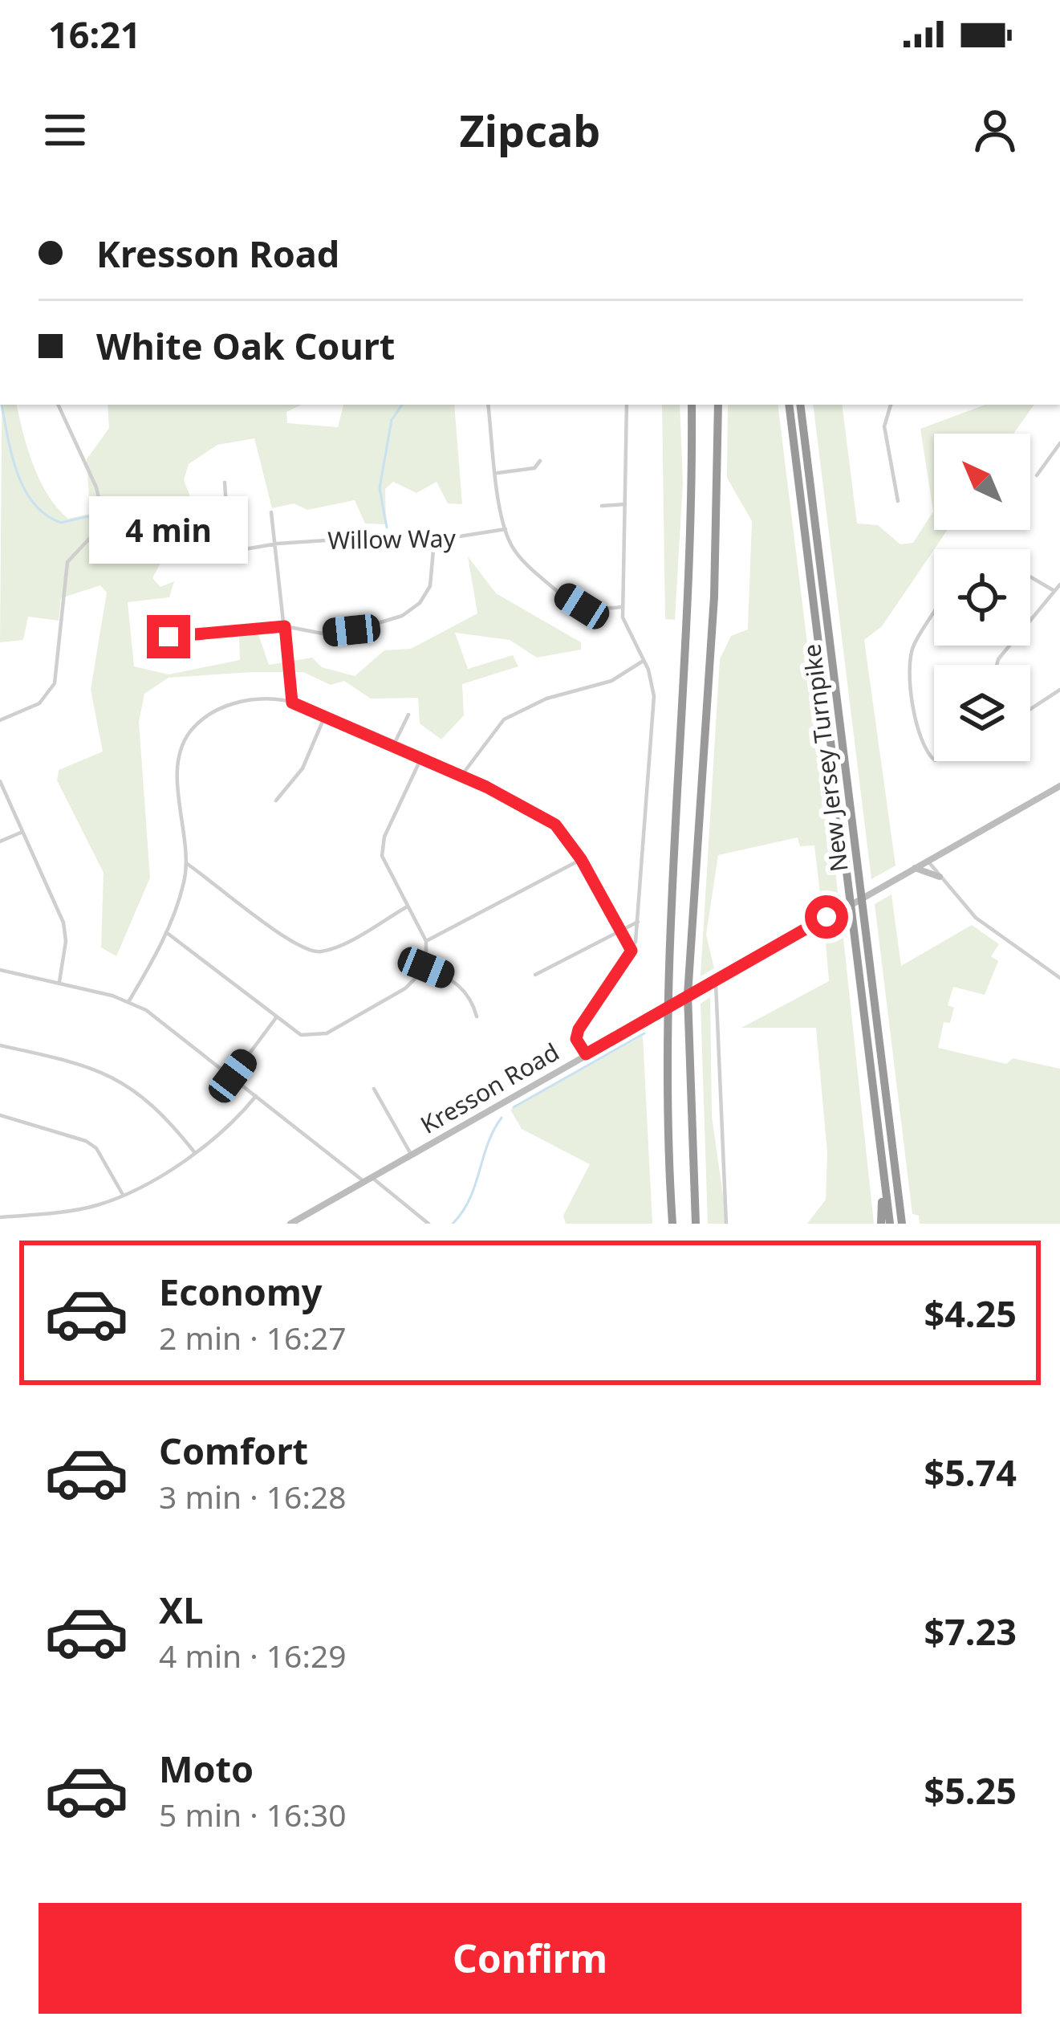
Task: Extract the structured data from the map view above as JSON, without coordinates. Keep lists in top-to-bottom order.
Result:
{
  "streets": {
    "highway": ["New Jersey Turnpike"],
    "street": ["Willow Way", "Kresson Road"]
  },
  "north": "top left",
  "page": {
    "status": "16:21",
    "header": "Zipcab",
    "banner": ["Kresson Road", "White Oak Court"],
    "bubble": "4 min",
    "list": [
      {
        "name": "Economy",
        "note": "2 min · 16:27",
        "value": "$4.25"
      },
      {
        "name": "Comfort",
        "note": "3 min · 16:28",
        "value": "$5.74"
      },
      {
        "name": "XL",
        "note": "4 min · 16:29",
        "value": "$7.23"
      },
      {
        "name": "Moto",
        "note": "5 min · 16:30",
        "value": "$5.25"
      }
    ],
    "buttons": "Confirm"
  }
}
